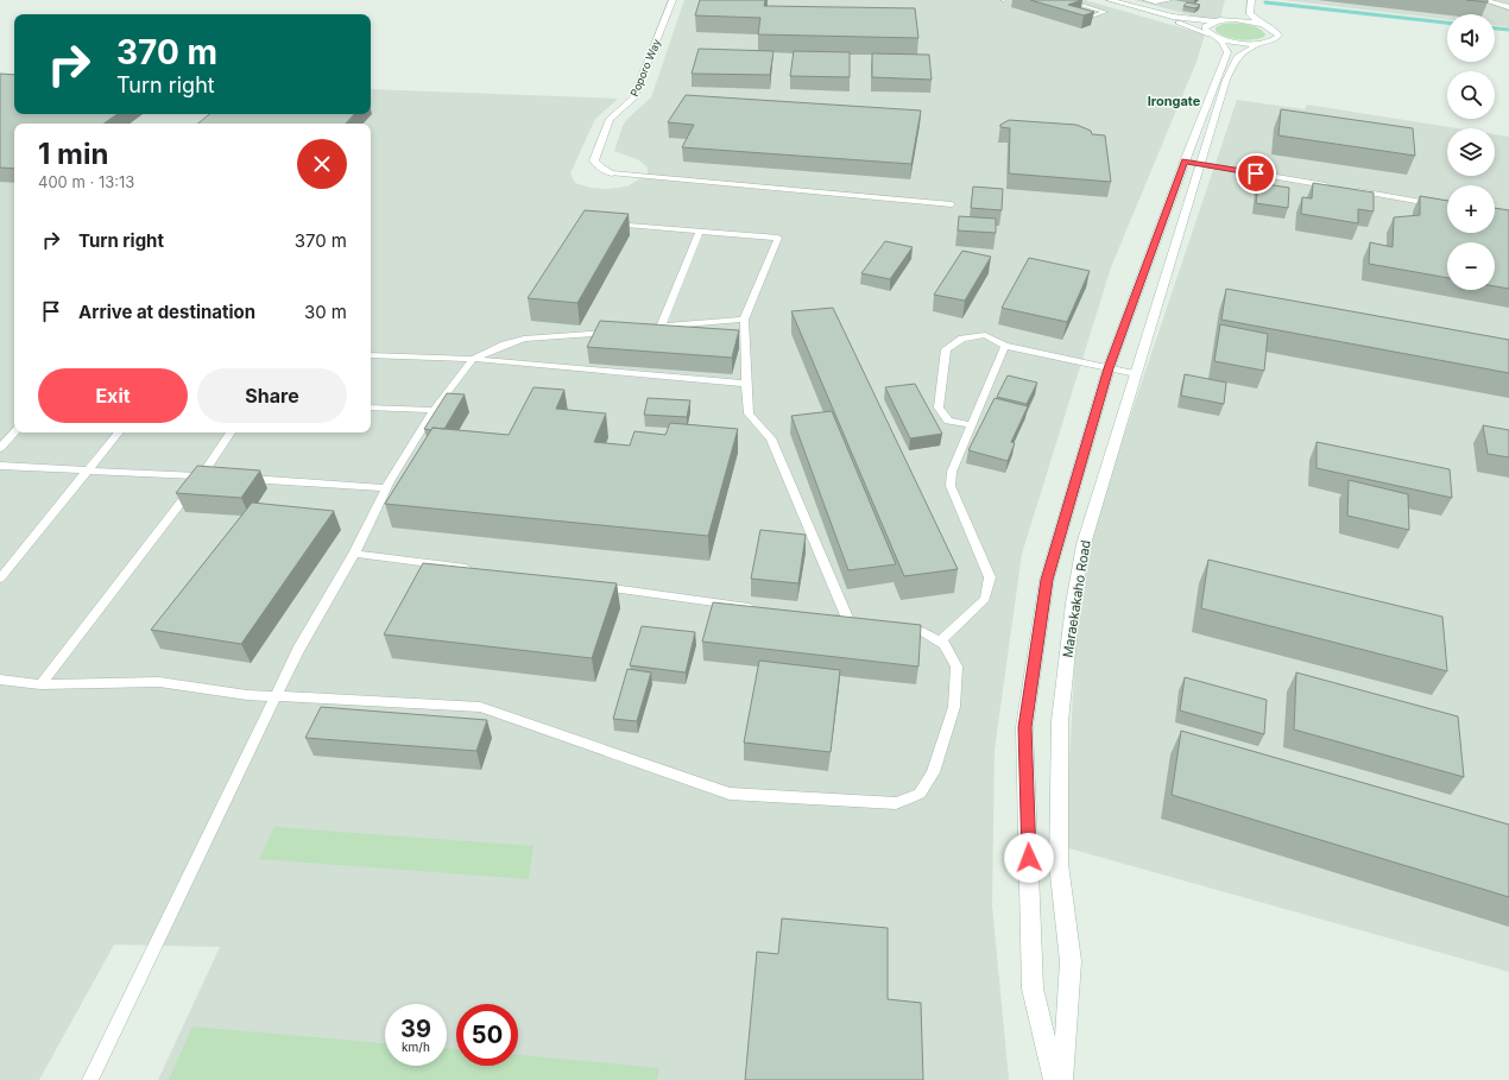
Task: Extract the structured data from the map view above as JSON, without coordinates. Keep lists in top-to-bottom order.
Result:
{
  "streets": {
    "main road": ["Poporo Way", "Maraekakaho Road"]
  },
  "districts": ["Irongate"],
  "page": {
    "map_buttons": ["+", "−"],
    "turn": ["370 m", "Turn right"],
    "heading": ["1 min", "400 m · 13:13"],
    "list": [
      {
        "name": "Turn right",
        "value": "370 m"
      },
      {
        "name": "Arrive at destination",
        "value": "30 m"
      }
    ],
    "buttons": ["Exit", "Share"],
    "speed": "39 km/h",
    "limit": "50"
  }
}
